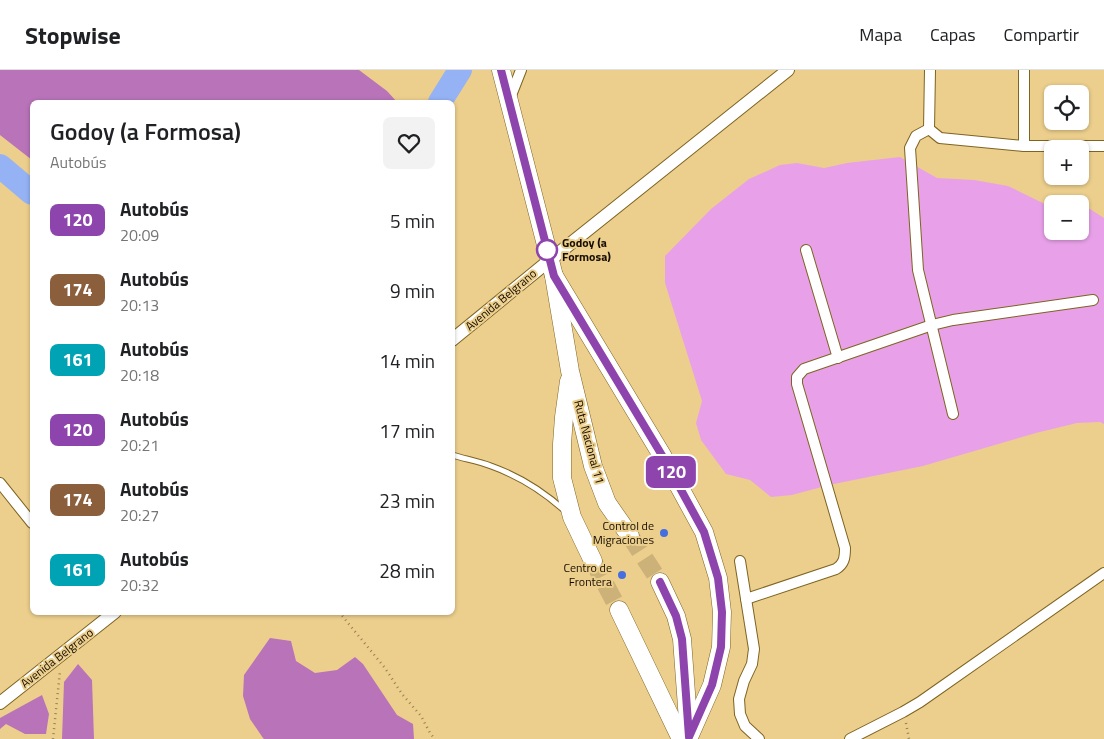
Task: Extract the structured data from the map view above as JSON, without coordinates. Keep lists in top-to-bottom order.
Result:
{
  "streets": {
    "highway": ["Ruta Nacional 11"],
    "street": ["Avenida Belgrano"]
  },
  "crossings": [
    ["Avenida Belgrano", "Ruta Nacional 11"]
  ],
  "places": ["Godoy (a Formosa)", "Control de Migraciones", "Centro de Frontera"],
  "lines": ["bus line 120"],
  "page": {
    "header": "Stopwise",
    "nav": ["Mapa", "Capas", "Compartir"],
    "on_map": "120",
    "map_buttons": ["+", "−"],
    "heading": ["Godoy (a Formosa)", "Autobús"],
    "list": [
      {
        "mark": "120",
        "name": "Autobús",
        "note": "20:09",
        "value": "5 min"
      },
      {
        "mark": "174",
        "name": "Autobús",
        "note": "20:13",
        "value": "9 min"
      },
      {
        "mark": "161",
        "name": "Autobús",
        "note": "20:18",
        "value": "14 min"
      },
      {
        "mark": "120",
        "name": "Autobús",
        "note": "20:21",
        "value": "17 min"
      },
      {
        "mark": "174",
        "name": "Autobús",
        "note": "20:27",
        "value": "23 min"
      },
      {
        "mark": "161",
        "name": "Autobús",
        "note": "20:32",
        "value": "28 min"
      }
    ]
  }
}
